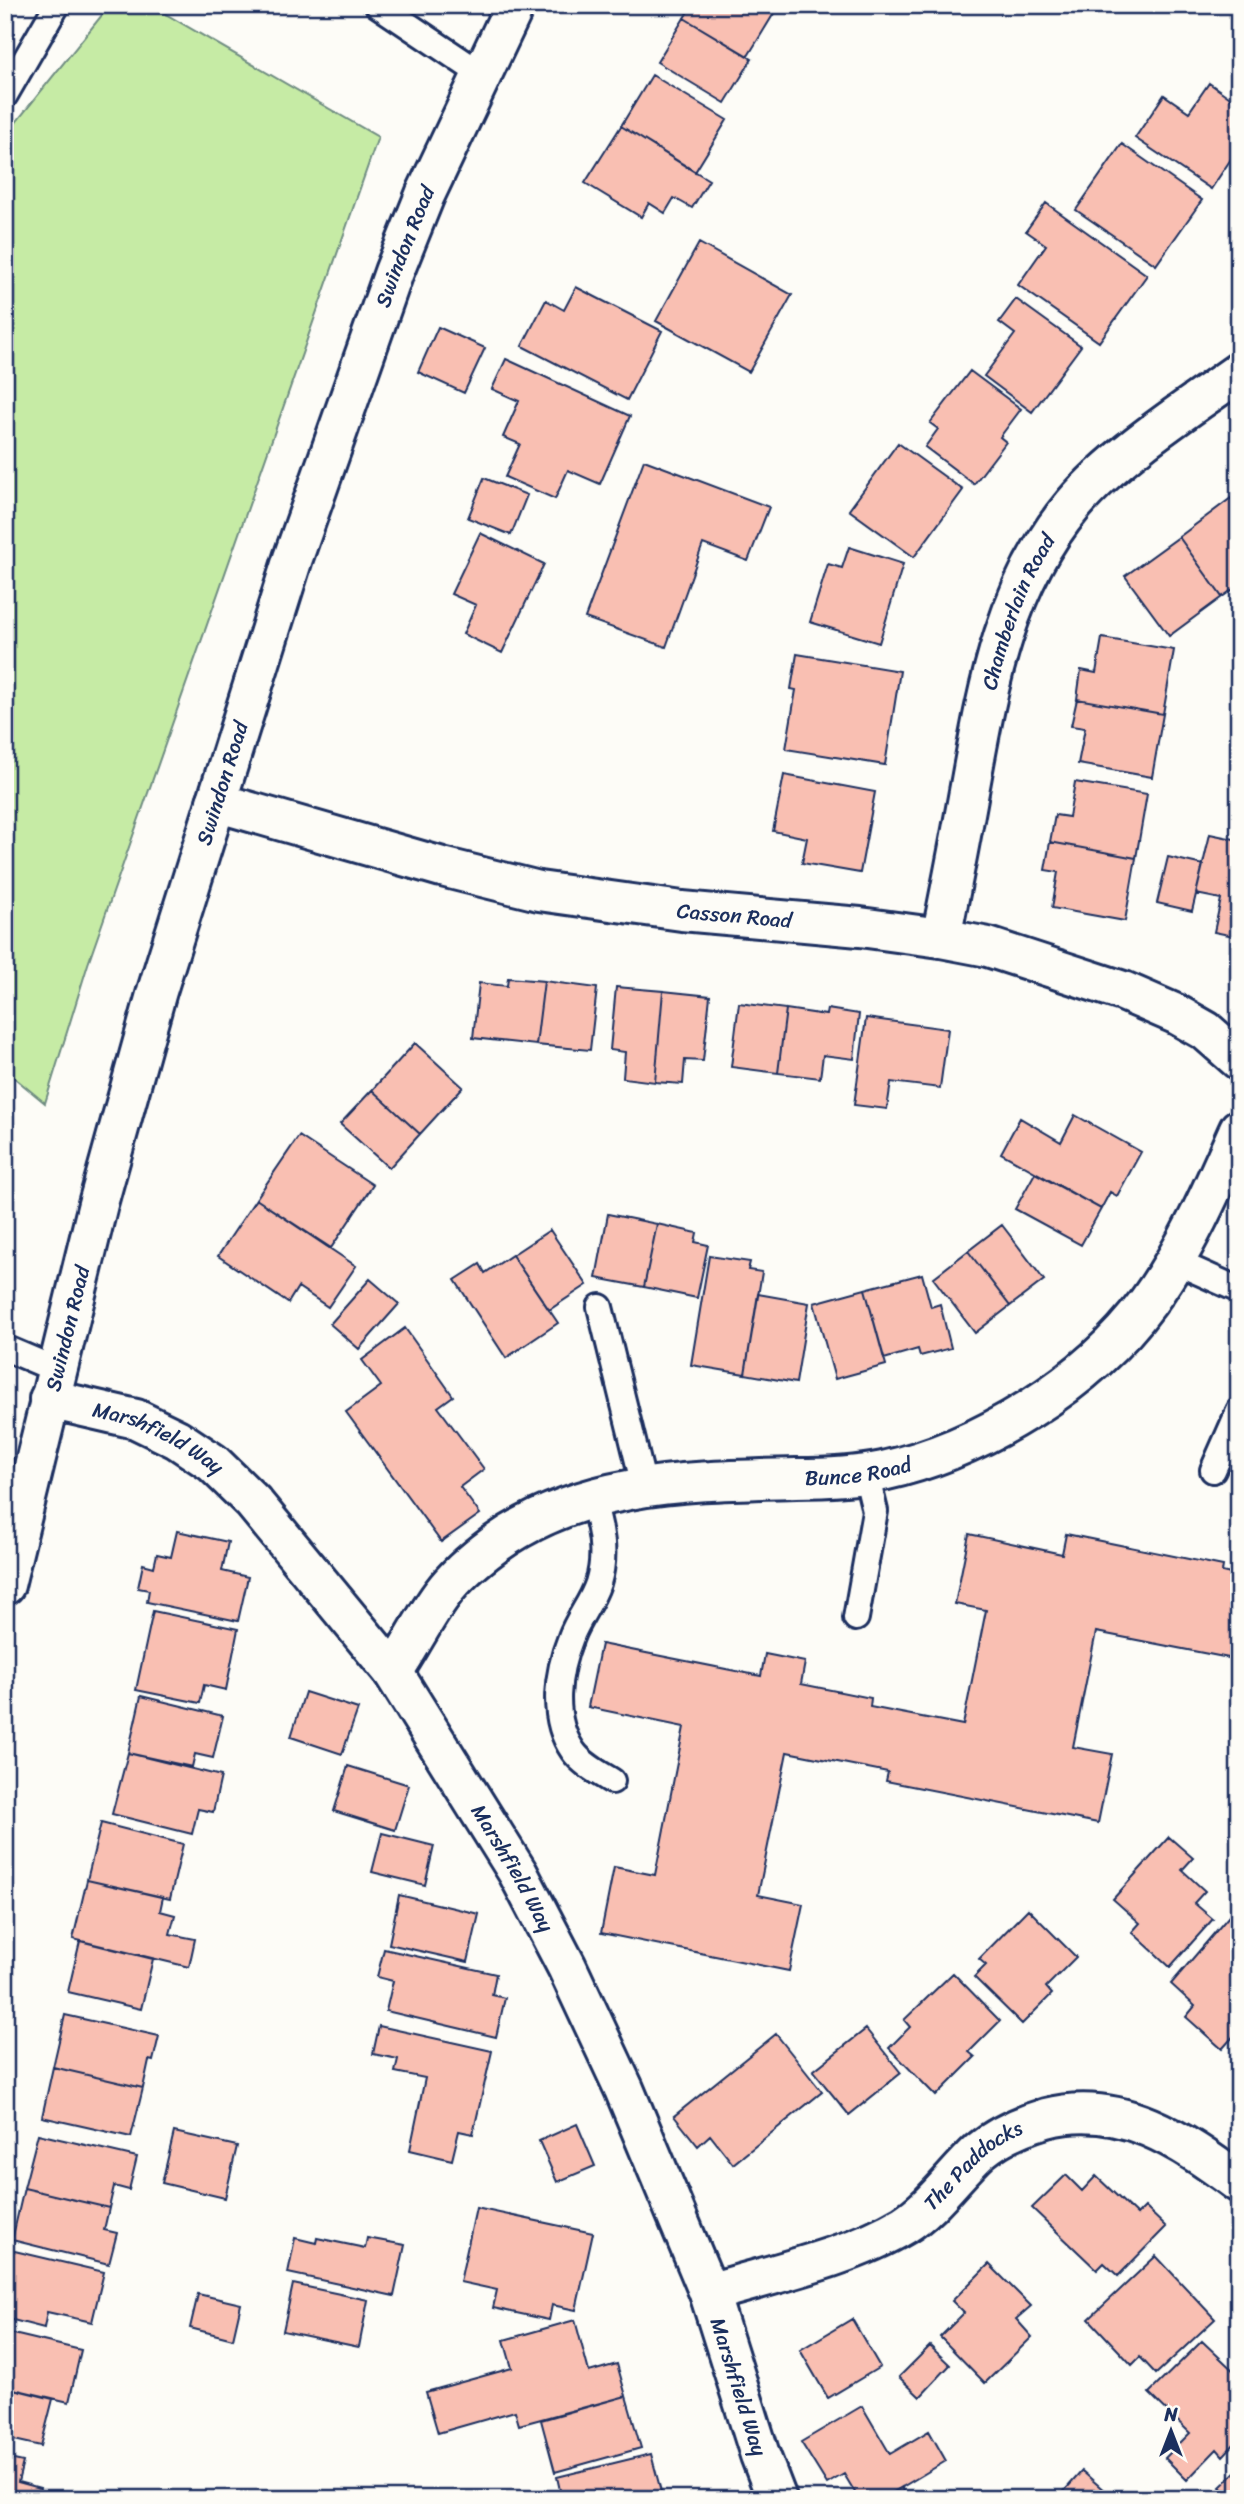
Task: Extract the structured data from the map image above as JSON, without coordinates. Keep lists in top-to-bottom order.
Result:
{
  "streets": {
    "street": [
      "Swindon Road",
      "Chamberlain Road",
      "Casson Road",
      "Marshfield Way",
      "Bunce Road",
      "The Paddocks"
    ]
  },
  "crossings": [
    ["Swindon Road", "Casson Road"],
    ["Swindon Road", "Marshfield Way"],
    ["Chamberlain Road", "Casson Road"],
    ["Marshfield Way", "Bunce Road"],
    ["Marshfield Way", "The Paddocks"]
  ],
  "north": "top"
}
